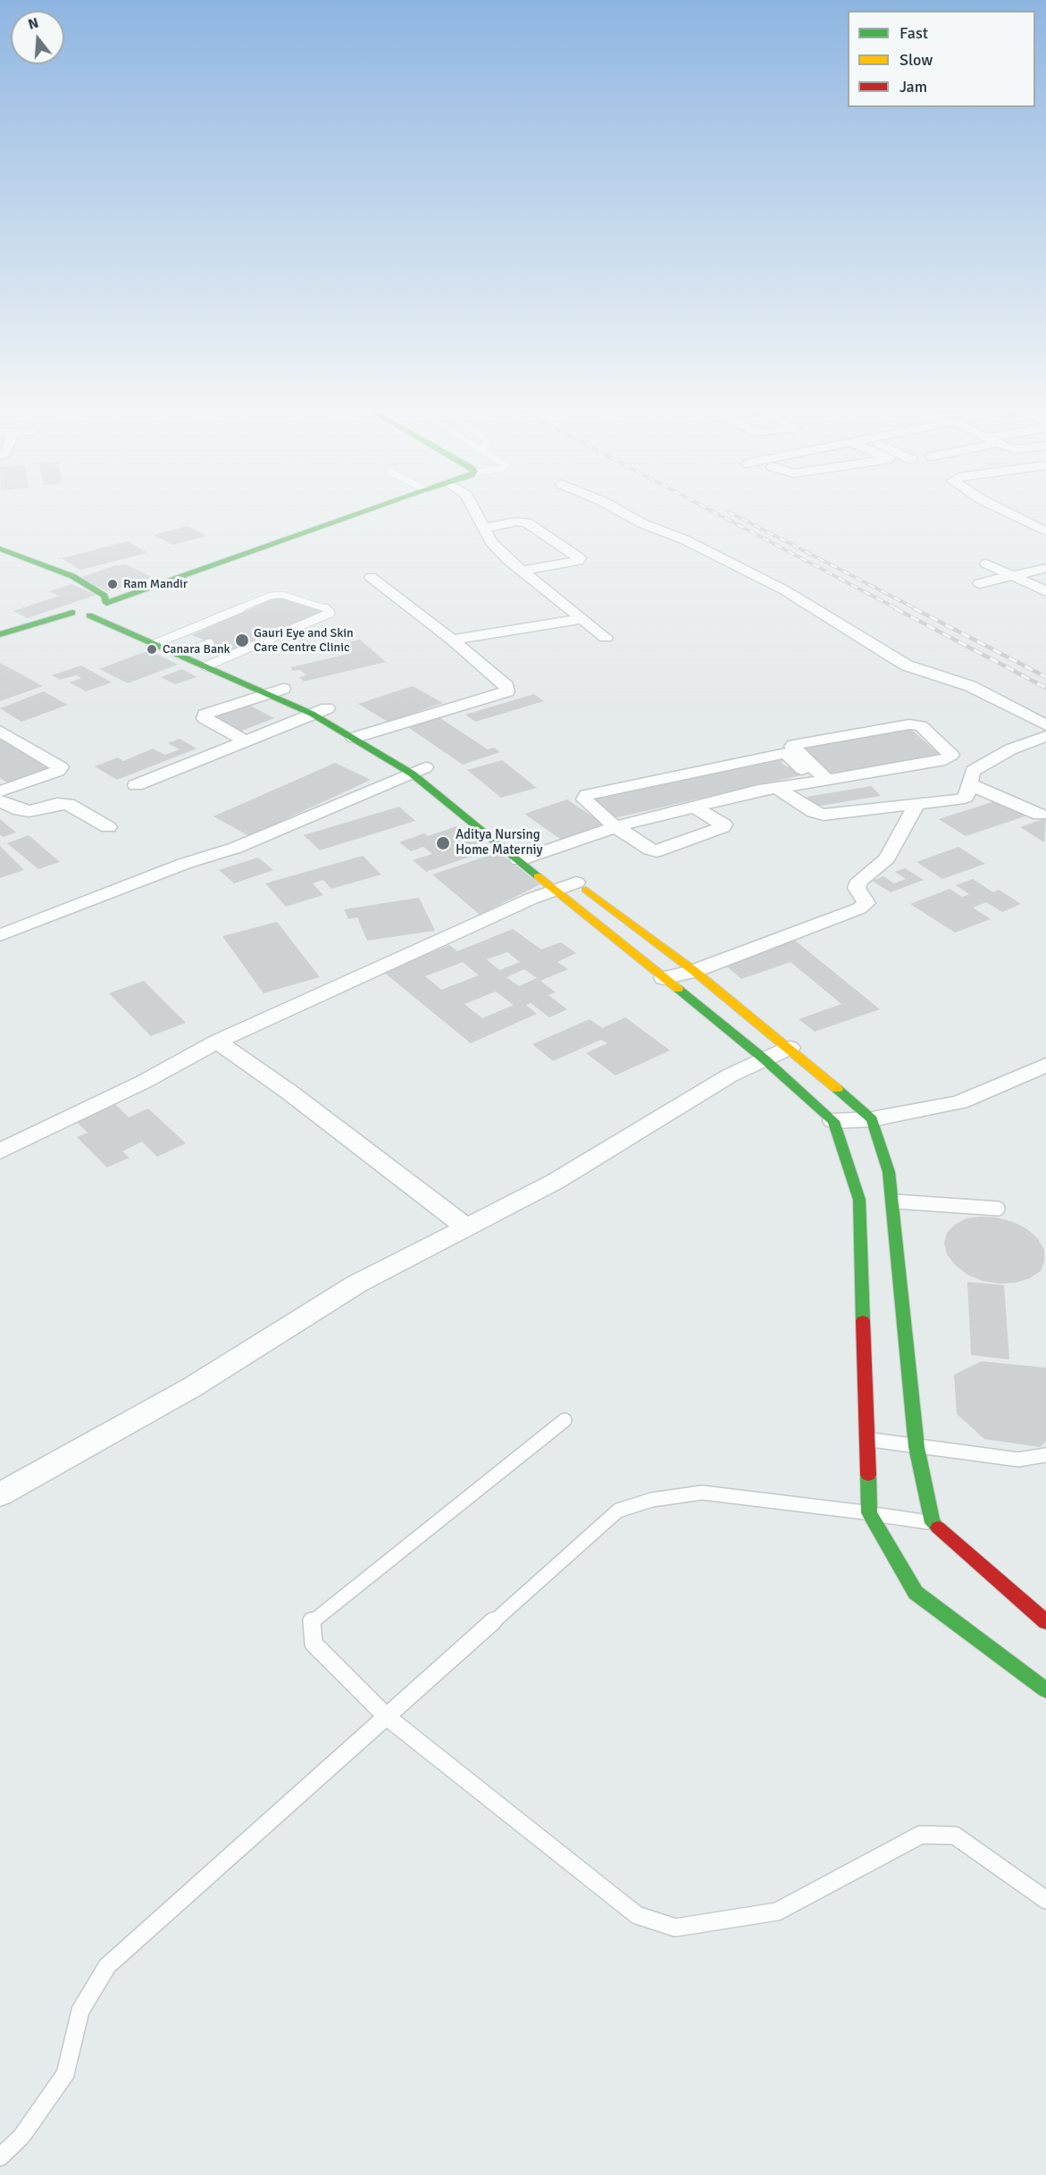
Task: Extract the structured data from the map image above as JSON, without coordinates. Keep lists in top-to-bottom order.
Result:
{
  "places": [
    "Ram Mandir",
    "Gauri Eye and Skin Care Centre Clinic",
    "Canara Bank",
    "Aditya Nursing Home Materniy"
  ],
  "legend": ["Fast", "Slow", "Jam"],
  "north": "top"
}
